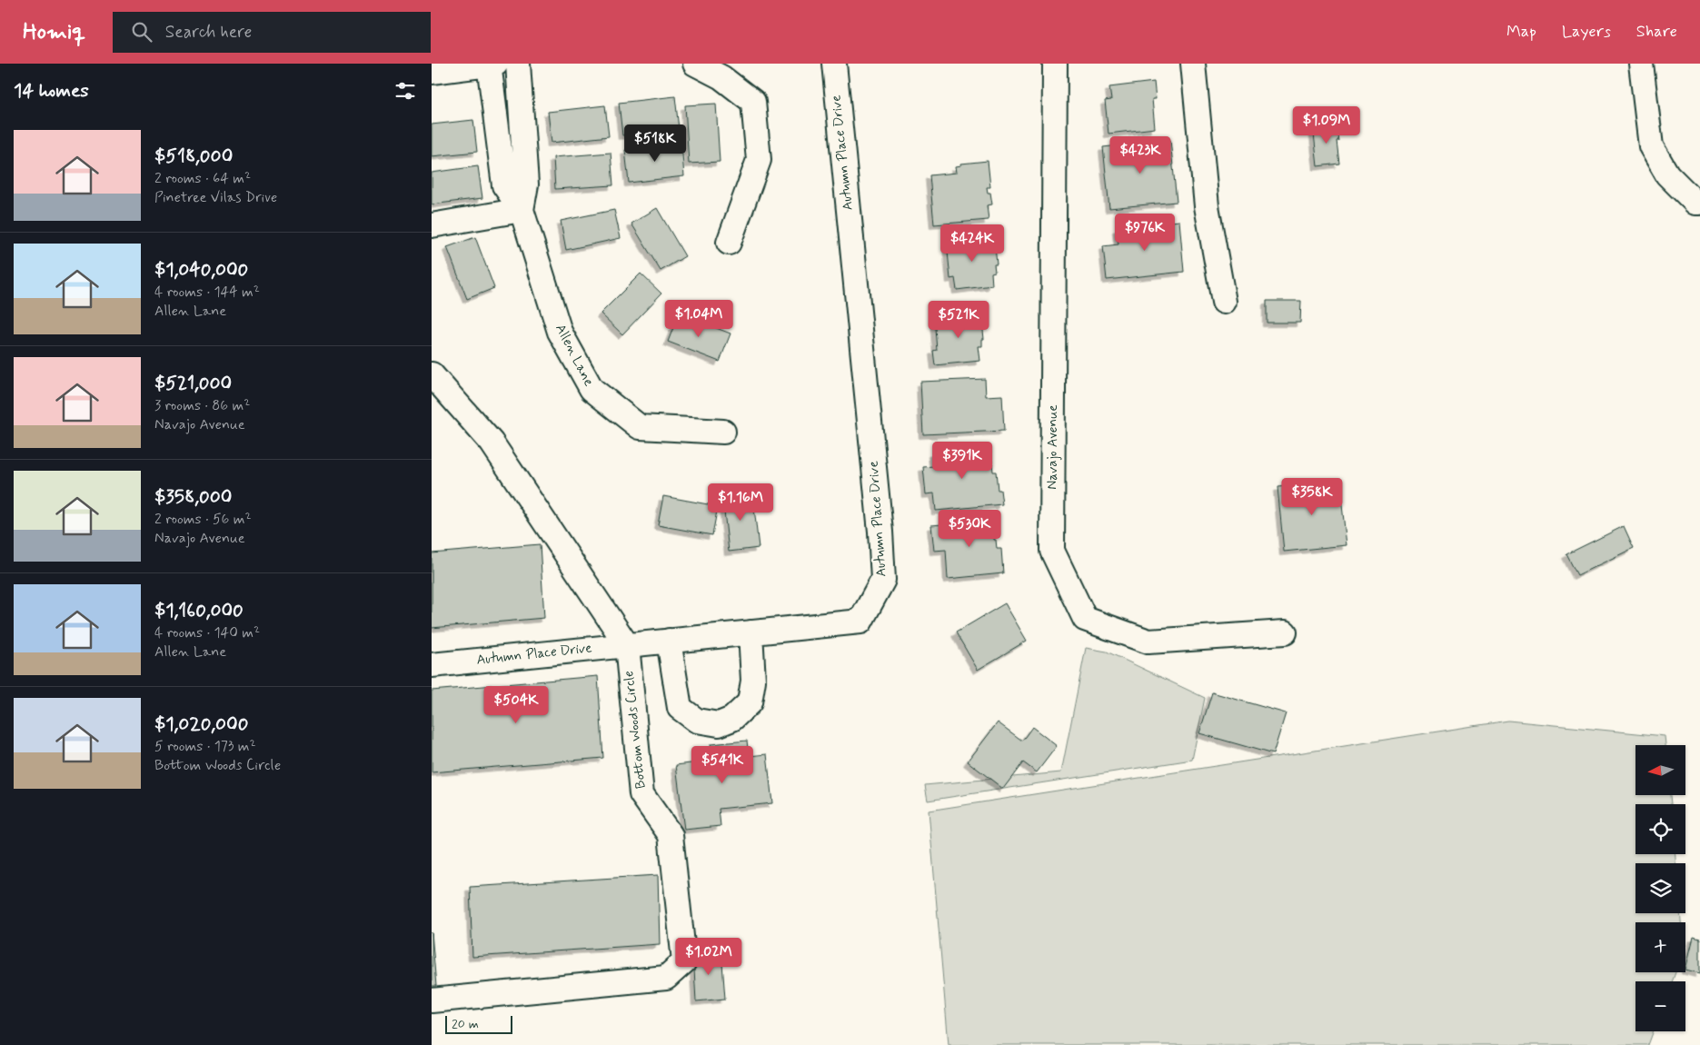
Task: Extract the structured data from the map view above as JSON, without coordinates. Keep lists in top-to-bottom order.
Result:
{
  "streets": {
    "street": [
      "Autumn Place Drive",
      "Allen Lane",
      "Navajo Avenue",
      "Bottom Woods Circle"
    ]
  },
  "crossings": [
    ["Autumn Place Drive", "Bottom Woods Circle"]
  ],
  "scale_bar": "20 m",
  "north": "left",
  "page": {
    "header": "Homiq",
    "search": "Search here",
    "nav": ["Map", "Layers", "Share"],
    "heading": "14 homes",
    "price": [
      "$1.09M",
      "$518K",
      "$423K",
      "$976K",
      "$424K",
      "$1.04M",
      "$521K",
      "$391K",
      "$358K",
      "$1.16M",
      "$530K",
      "$504K",
      "$541K",
      "$1.02M"
    ],
    "list": [
      {
        "name": "$518,000",
        "note": "2 rooms · 64 m² · Pinetree Vilas Drive"
      },
      {
        "name": "$1,040,000",
        "note": "4 rooms · 144 m² · Allen Lane"
      },
      {
        "name": "$521,000",
        "note": "3 rooms · 86 m² · Navajo Avenue"
      },
      {
        "name": "$358,000",
        "note": "2 rooms · 56 m² · Navajo Avenue"
      },
      {
        "name": "$1,160,000",
        "note": "4 rooms · 140 m² · Allen Lane"
      },
      {
        "name": "$1,020,000",
        "note": "5 rooms · 173 m² · Bottom Woods Circle"
      }
    ],
    "map_buttons": ["+", "−"],
    "scale": "20 m"
  }
}
